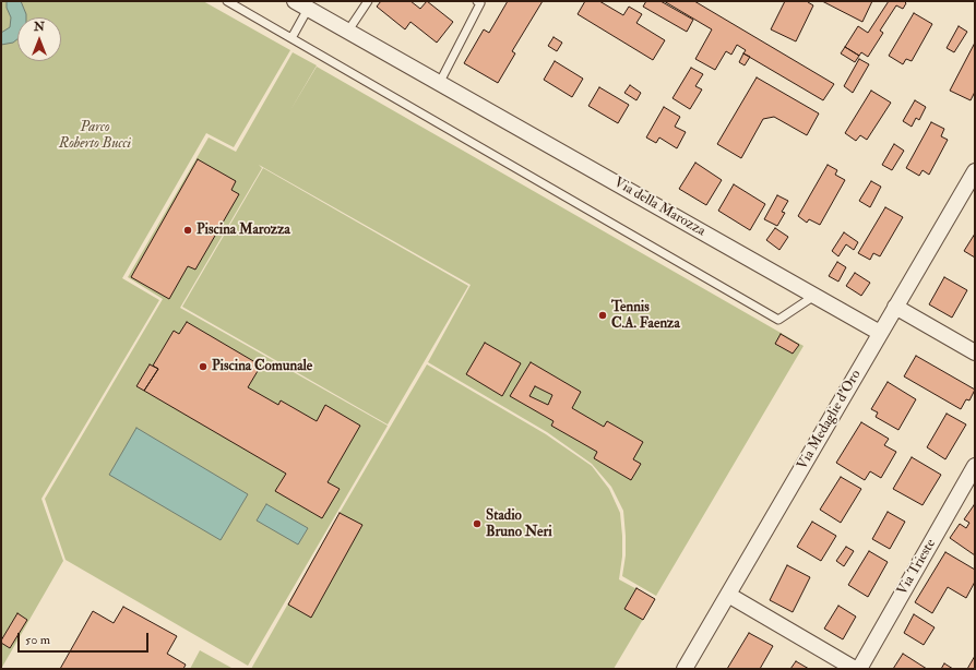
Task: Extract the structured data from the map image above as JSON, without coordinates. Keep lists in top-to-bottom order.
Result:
{
  "streets": {
    "street": ["Via della Marozza", "Via Medaglie d'Oro", "Via Trieste"]
  },
  "crossings": [
    ["Via della Marozza", "Via Medaglie d'Oro"]
  ],
  "parks": ["Parco Roberto Bucci"],
  "places": [
    "Piscina Marozza",
    "Tennis C.A. Faenza",
    "Piscina Comunale",
    "Stadio Bruno Neri"
  ],
  "scale_bar": "50 m",
  "north": "top"
}
